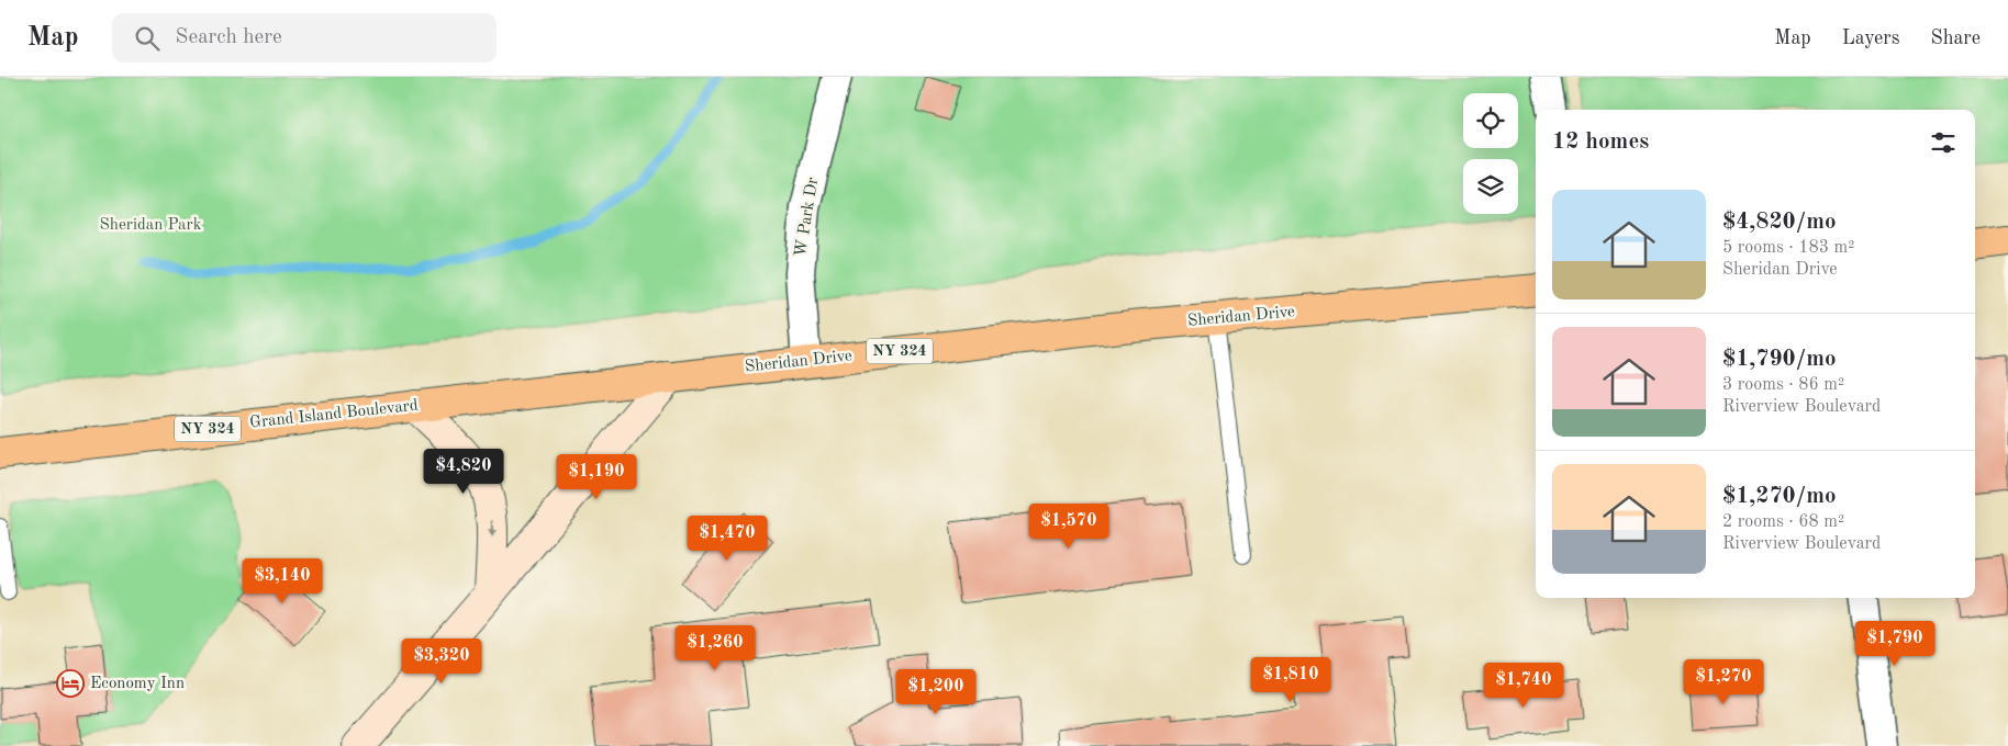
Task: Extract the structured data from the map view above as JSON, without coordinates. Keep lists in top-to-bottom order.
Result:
{
  "streets": {
    "main road": ["Sheridan Drive", "NY 324", "Grand Island Boulevard"],
    "street": ["W Park Dr"]
  },
  "crossings": [
    ["W Park Dr", "Sheridan Drive"],
    ["Sheridan Drive", "Grand Island Boulevard"]
  ],
  "parks": ["Sheridan Park"],
  "places": {
    "hotel": ["Economy Inn"]
  },
  "page": {
    "header": "Map",
    "search": "Search here",
    "nav": ["Map", "Layers", "Share"],
    "heading": "12 homes",
    "list": [
      {
        "name": "$4,820/mo",
        "note": "5 rooms · 183 m² · Sheridan Drive"
      },
      {
        "name": "$1,790/mo",
        "note": "3 rooms · 86 m² · Riverview Boulevard"
      },
      {
        "name": "$1,270/mo",
        "note": "2 rooms · 68 m² · Riverview Boulevard"
      }
    ],
    "price": [
      "$4,820",
      "$1,190",
      "$1,570",
      "$1,470",
      "$3,140",
      "$1,790",
      "$1,260",
      "$3,320",
      "$1,810",
      "$1,270",
      "$1,740",
      "$1,200"
    ]
  }
}
